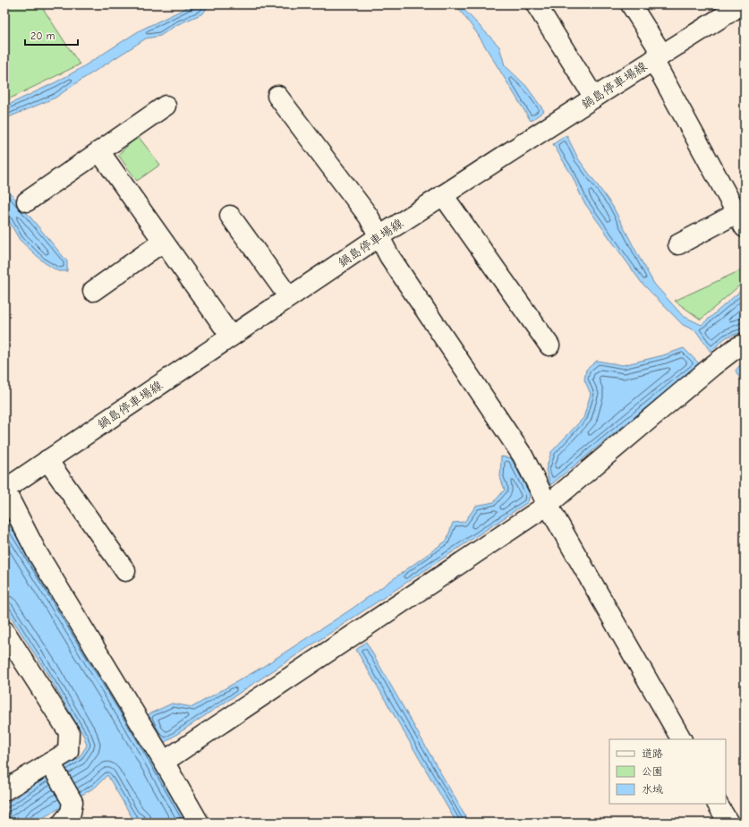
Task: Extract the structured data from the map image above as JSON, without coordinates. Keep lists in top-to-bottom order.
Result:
{
  "streets": {
    "street": ["鍋島停車場線"]
  },
  "legend": ["道路", "公園", "水域"],
  "scale_bar": "20 m"
}
